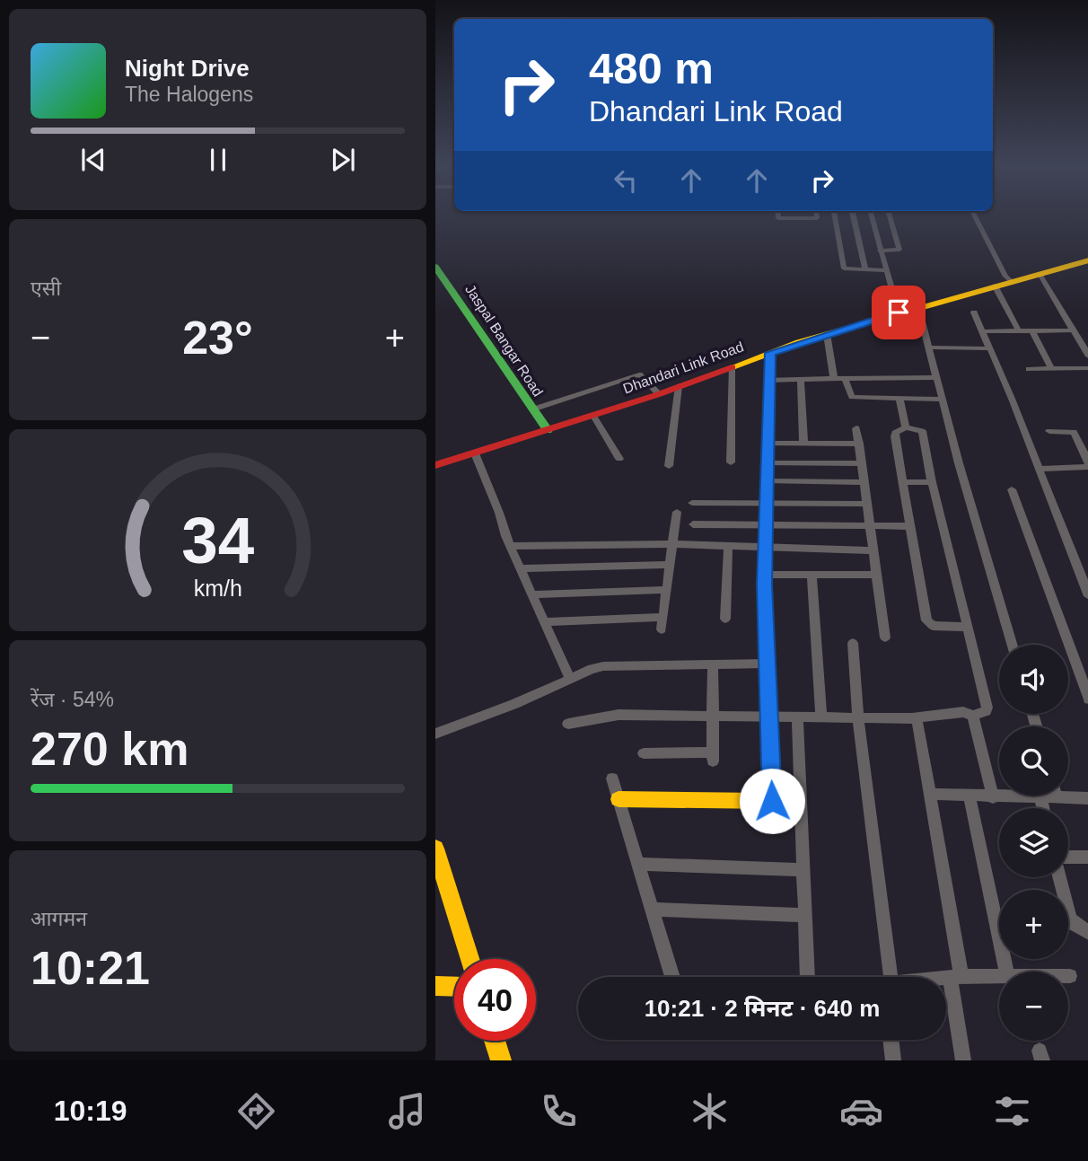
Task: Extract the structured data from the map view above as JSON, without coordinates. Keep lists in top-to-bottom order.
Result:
{
  "streets": {
    "street": ["Jaspal Bangar Road", "Dhandari Link Road"]
  },
  "crossings": [
    ["Jaspal Bangar Road", "Dhandari Link Road"]
  ],
  "page": {
    "turn": ["480 m", "Dhandari Link Road"],
    "song": ["Night Drive", "The Halogens"],
    "tile": [
      "एसी",
      ["रेंज · 54%", "270 km"],
      ["आगमन", "10:21"]
    ],
    "heat": ["−", "23°", "+"],
    "map_buttons": ["+", "−"],
    "limit": "40",
    "trip": "10:21 · 2 मिनट · 640 m",
    "tabs": "10:19",
    "gauge": ["34", "km/h"]
  }
}
